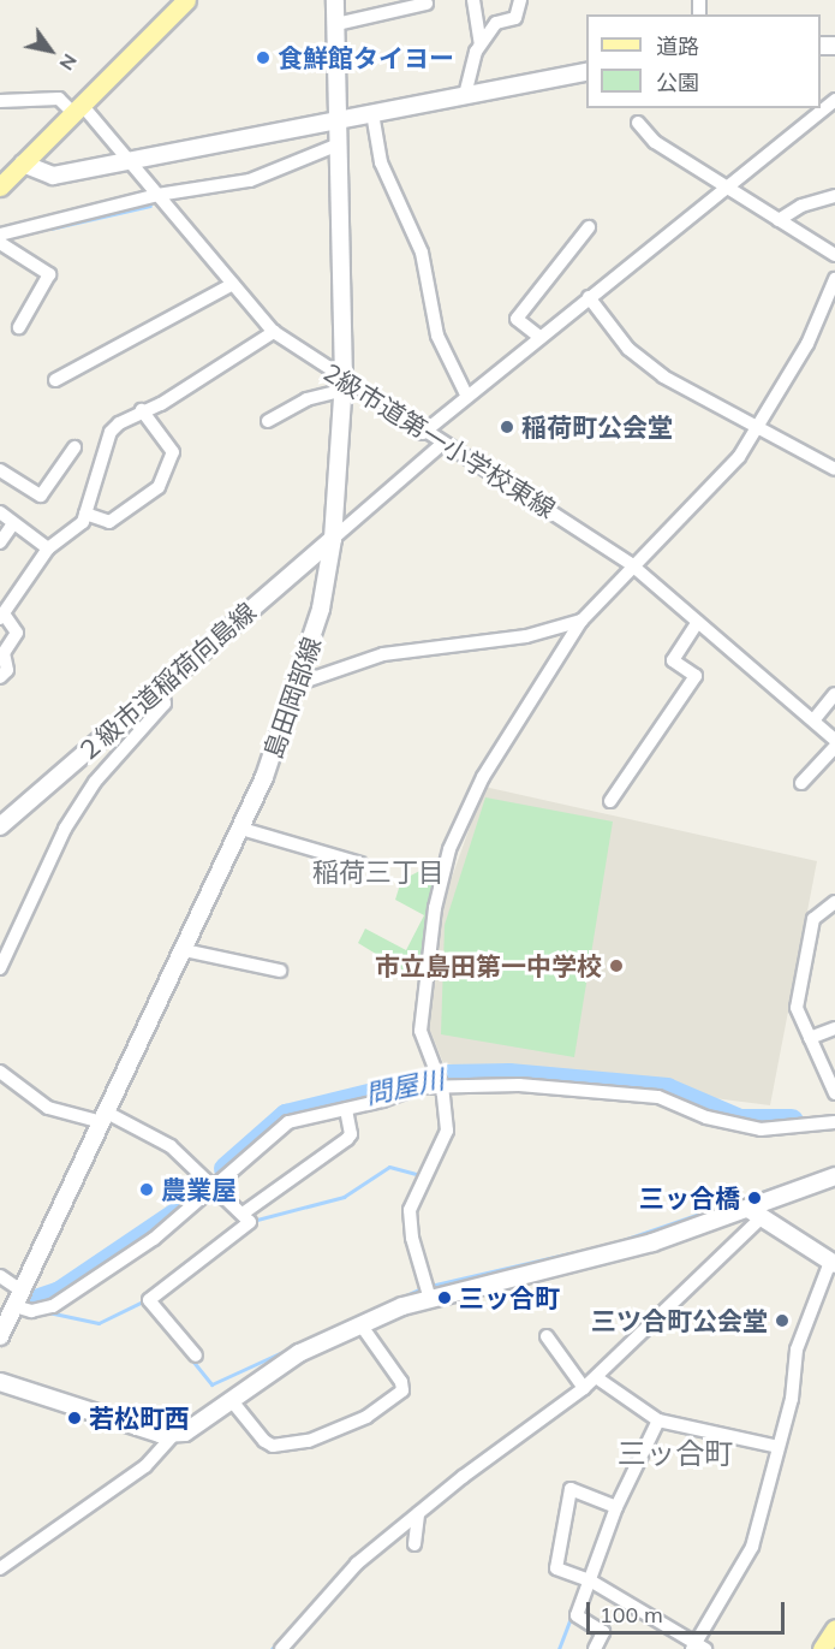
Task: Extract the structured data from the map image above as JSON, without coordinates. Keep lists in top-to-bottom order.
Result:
{
  "streets": {
    "street": ["2級市道第一小学校東線", "２級市道稲荷向島線", "島田岡部線"]
  },
  "crossings": [
    ["2級市道第一小学校東線", "島田岡部線"],
    ["２級市道稲荷向島線", "島田岡部線"]
  ],
  "districts": ["稲荷三丁目", "三ッ合町"],
  "water": ["問屋川"],
  "places": [
    "食鮮館タイヨー",
    "稲荷町公会堂",
    "市立島田第一中学校",
    "農業屋",
    "三ッ合橋",
    "三ッ合町",
    "三ツ合町公会堂",
    "若松町西"
  ],
  "legend": ["道路", "公園"],
  "scale_bar": "100 m",
  "north": "bottom right"
}
